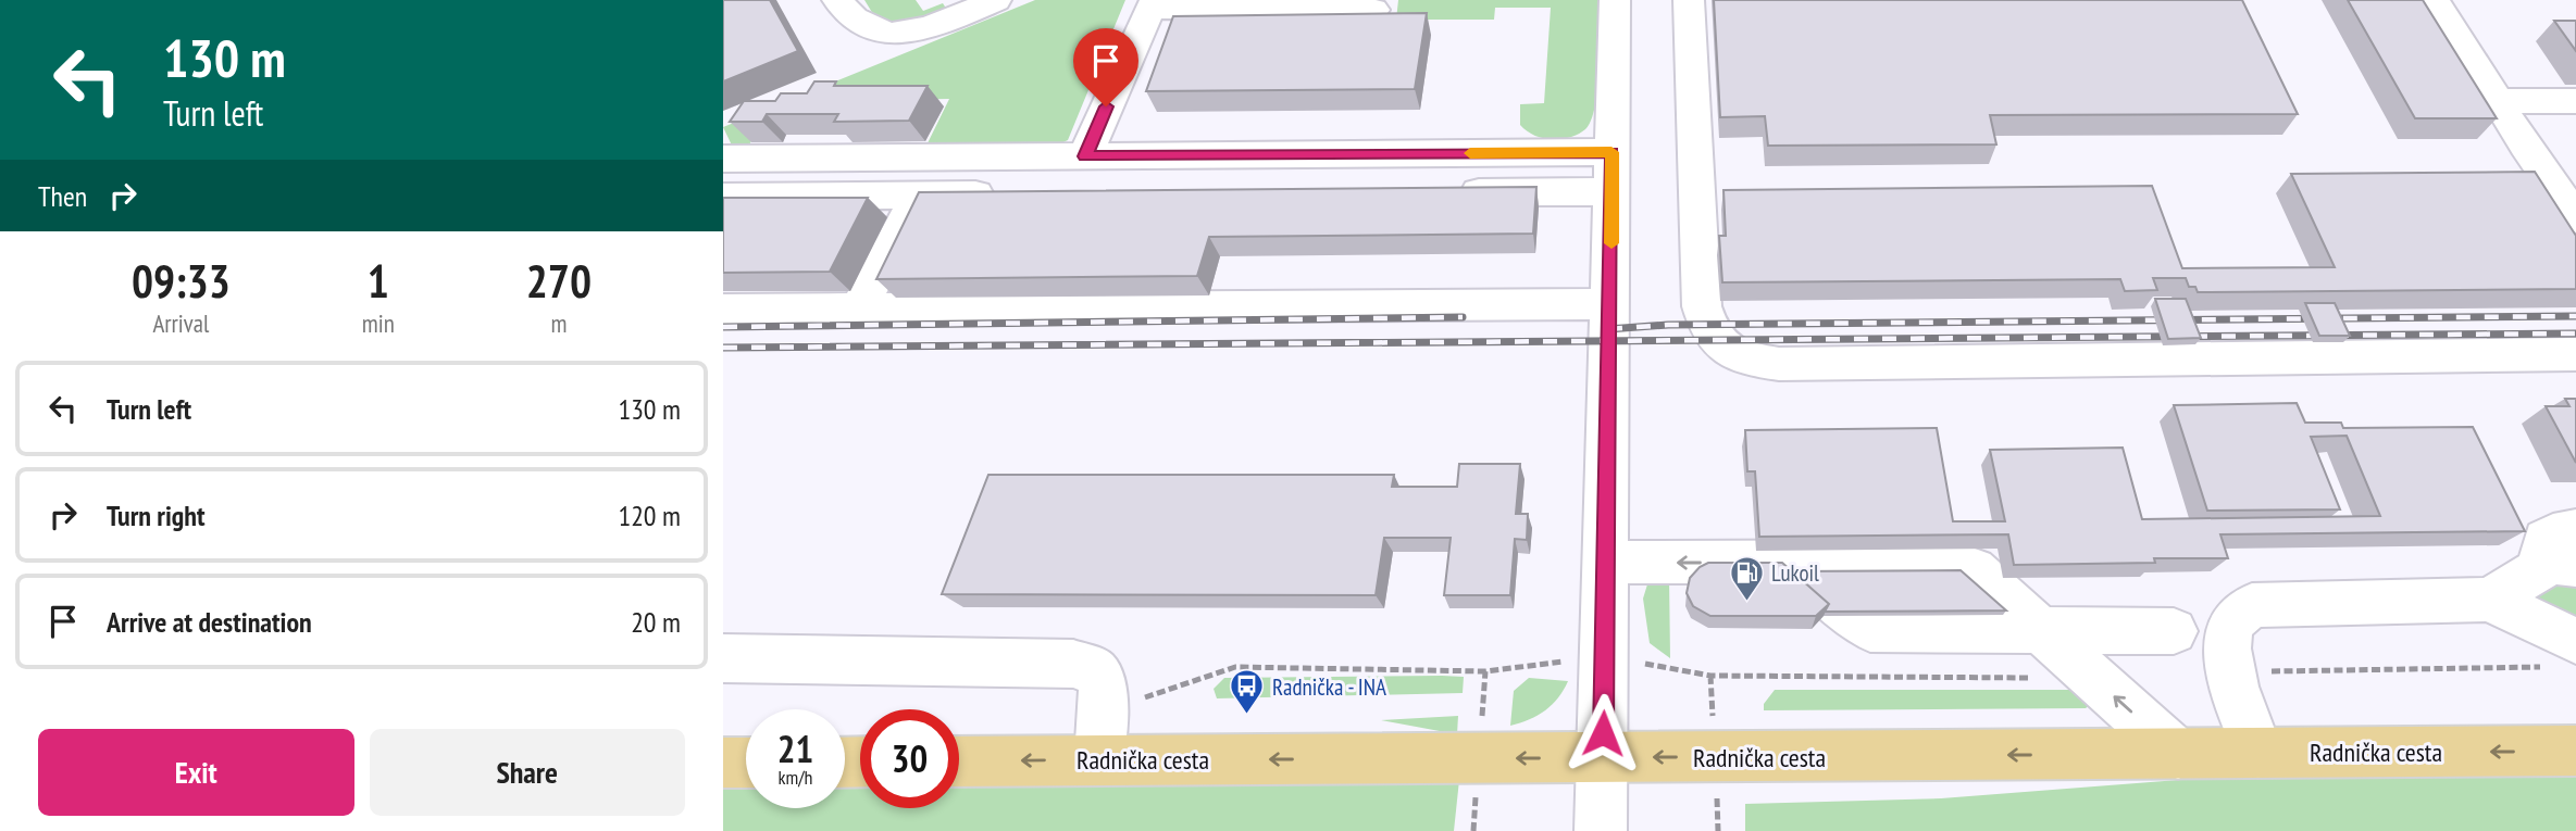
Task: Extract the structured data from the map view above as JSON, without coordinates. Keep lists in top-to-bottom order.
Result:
{
  "streets": {
    "main road": ["Radnička cesta"]
  },
  "one_way": ["Radnička cesta"],
  "places": {
    "fuel station": ["Lukoil"],
    "bus stop": ["Radnička - INA"]
  },
  "page": {
    "turn": ["130 m", "Turn left"],
    "then": "Then",
    "eta": [
      "09:33",
      "Arrival",
      "1",
      "min",
      "270",
      "m"
    ],
    "list": [
      {
        "name": "Turn left",
        "value": "130 m"
      },
      {
        "name": "Turn right",
        "value": "120 m"
      },
      {
        "name": "Arrive at destination",
        "value": "20 m"
      }
    ],
    "speed": "21 km/h",
    "limit": "30",
    "buttons": ["Exit", "Share"]
  }
}
